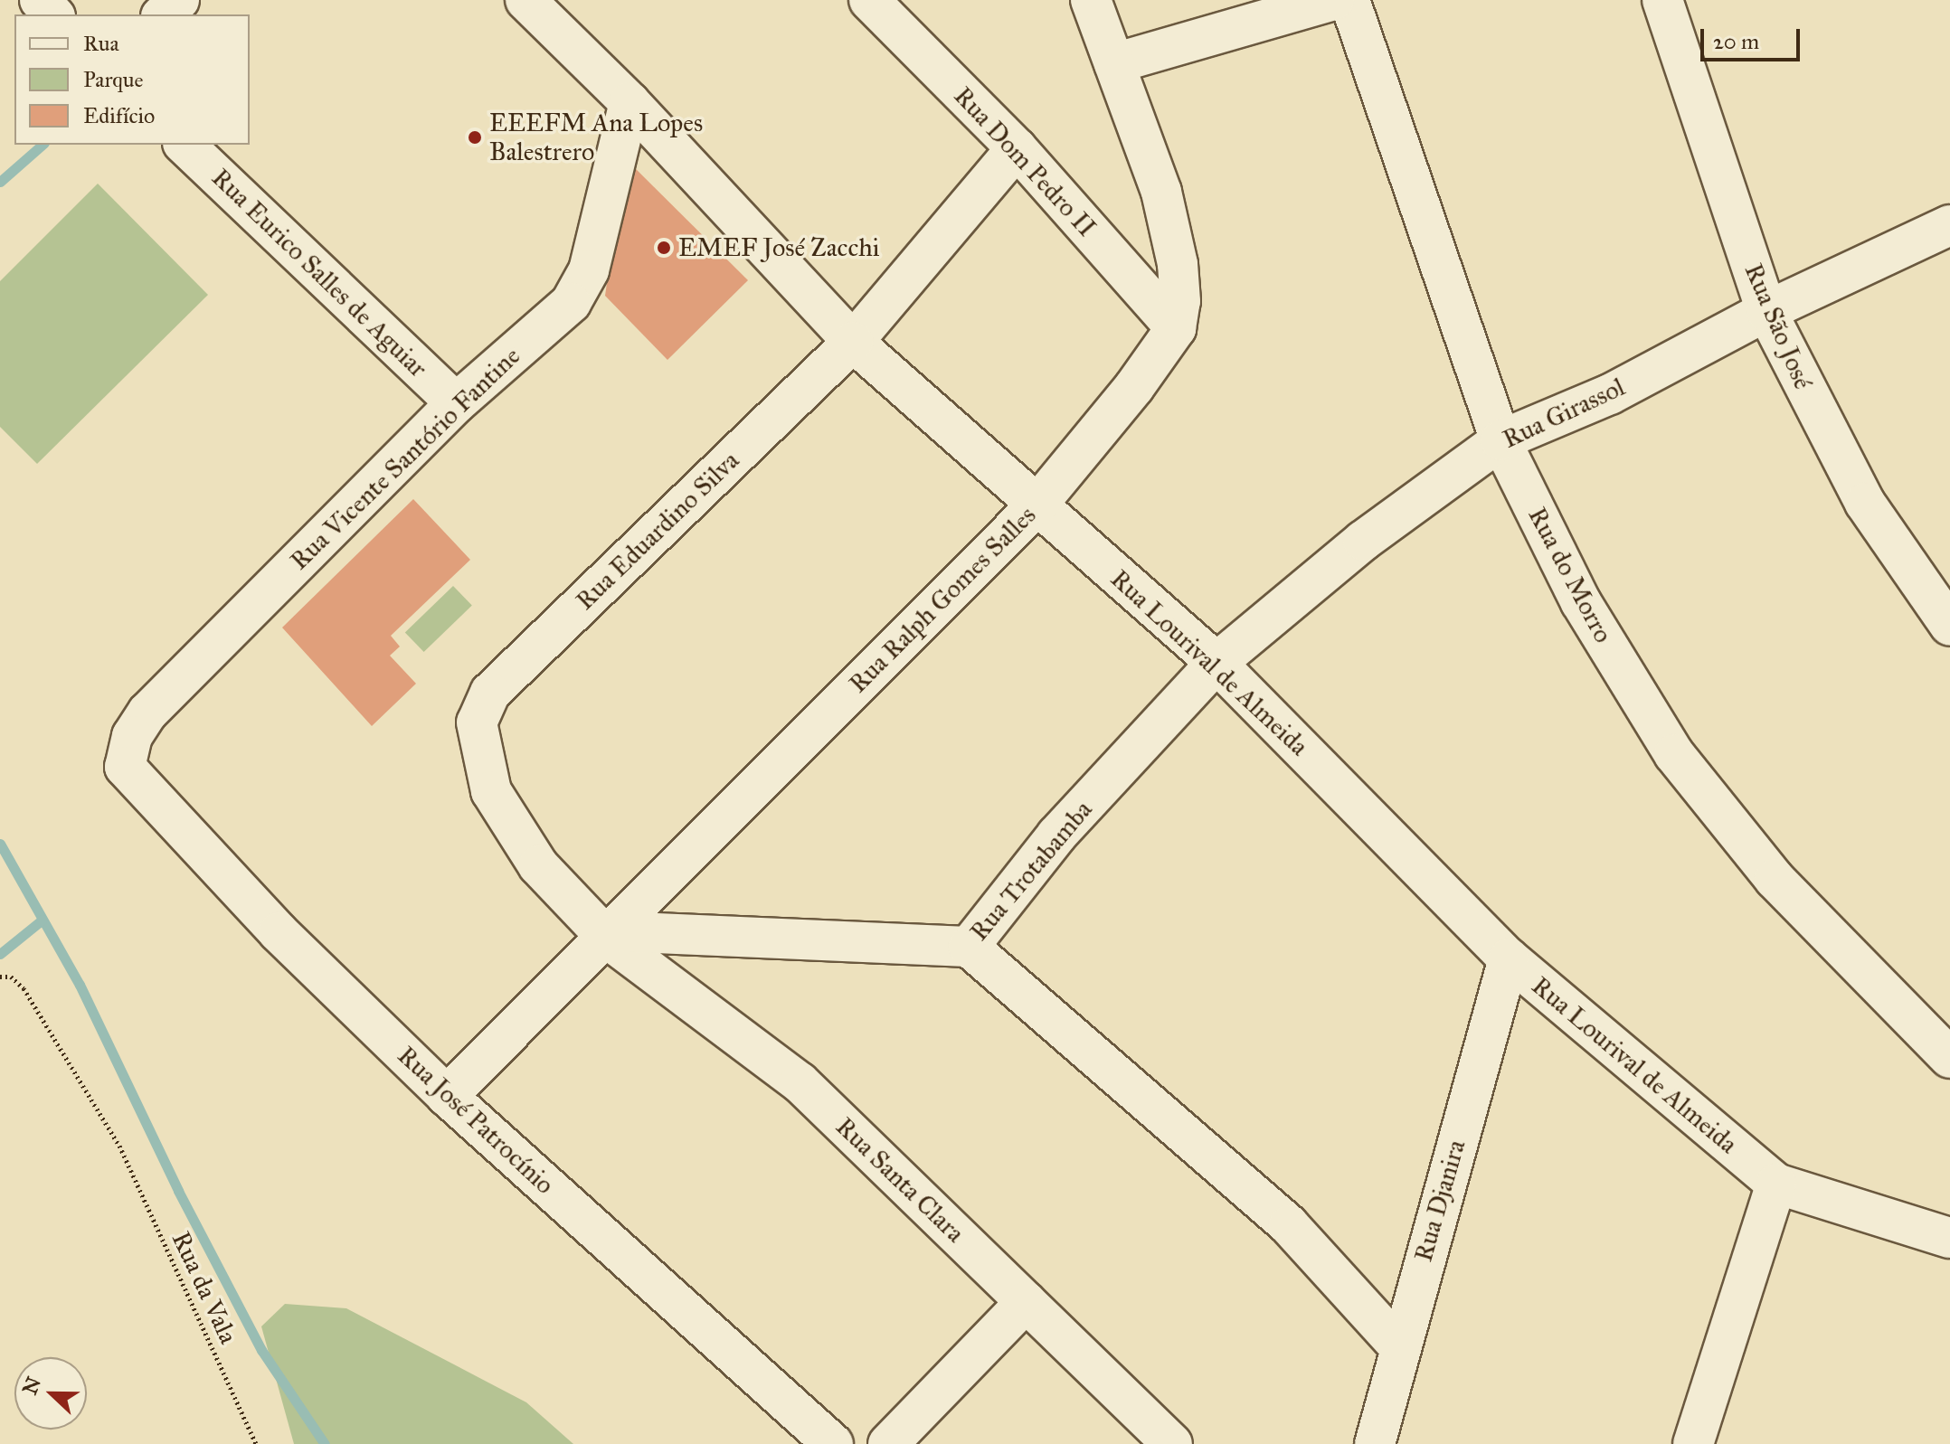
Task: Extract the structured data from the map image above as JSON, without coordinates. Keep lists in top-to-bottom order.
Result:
{
  "streets": {
    "street": [
      "Rua Dom Pedro II",
      "Rua Eurico Salles de Aguiar",
      "Rua São José",
      "Rua Girassol",
      "Rua Vicente Santório Fantine",
      "Rua Eduardino Silva",
      "Rua do Morro",
      "Rua Ralph Gomes Salles",
      "Rua Lourival de Almeida",
      "Rua Trotabamba",
      "Rua José Patrocínio",
      "Rua Santa Clara",
      "Rua Djanira"
    ],
    "path": ["Rua da Vala"]
  },
  "crossings": [
    ["Rua Dom Pedro II", "Rua Eduardino Silva"],
    ["Rua Dom Pedro II", "Rua Ralph Gomes Salles"],
    ["Rua Eurico Salles de Aguiar", "Rua Vicente Santório Fantine"],
    ["Rua São José", "Rua Girassol"],
    ["Rua Girassol", "Rua do Morro"],
    ["Rua Girassol", "Rua Lourival de Almeida"],
    ["Rua Girassol", "Rua Trotabamba"],
    ["Rua Vicente Santório Fantine", "Rua Lourival de Almeida"],
    ["Rua Vicente Santório Fantine", "Rua José Patrocínio"],
    ["Rua Eduardino Silva", "Rua Ralph Gomes Salles"],
    ["Rua Eduardino Silva", "Rua Lourival de Almeida"],
    ["Rua Eduardino Silva", "Rua Trotabamba"],
    ["Rua Eduardino Silva", "Rua Santa Clara"],
    ["Rua Ralph Gomes Salles", "Rua Lourival de Almeida"],
    ["Rua Ralph Gomes Salles", "Rua Trotabamba"],
    ["Rua Ralph Gomes Salles", "Rua José Patrocínio"],
    ["Rua Ralph Gomes Salles", "Rua Santa Clara"],
    ["Rua Lourival de Almeida", "Rua Trotabamba"],
    ["Rua Lourival de Almeida", "Rua Djanira"],
    ["Rua Trotabamba", "Rua Santa Clara"]
  ],
  "places": ["EEEFM Ana Lopes Balestrero", "EMEF José Zacchi"],
  "legend": ["Rua", "Parque", "Edifício"],
  "scale_bar": "20 m",
  "north": "left"
}
